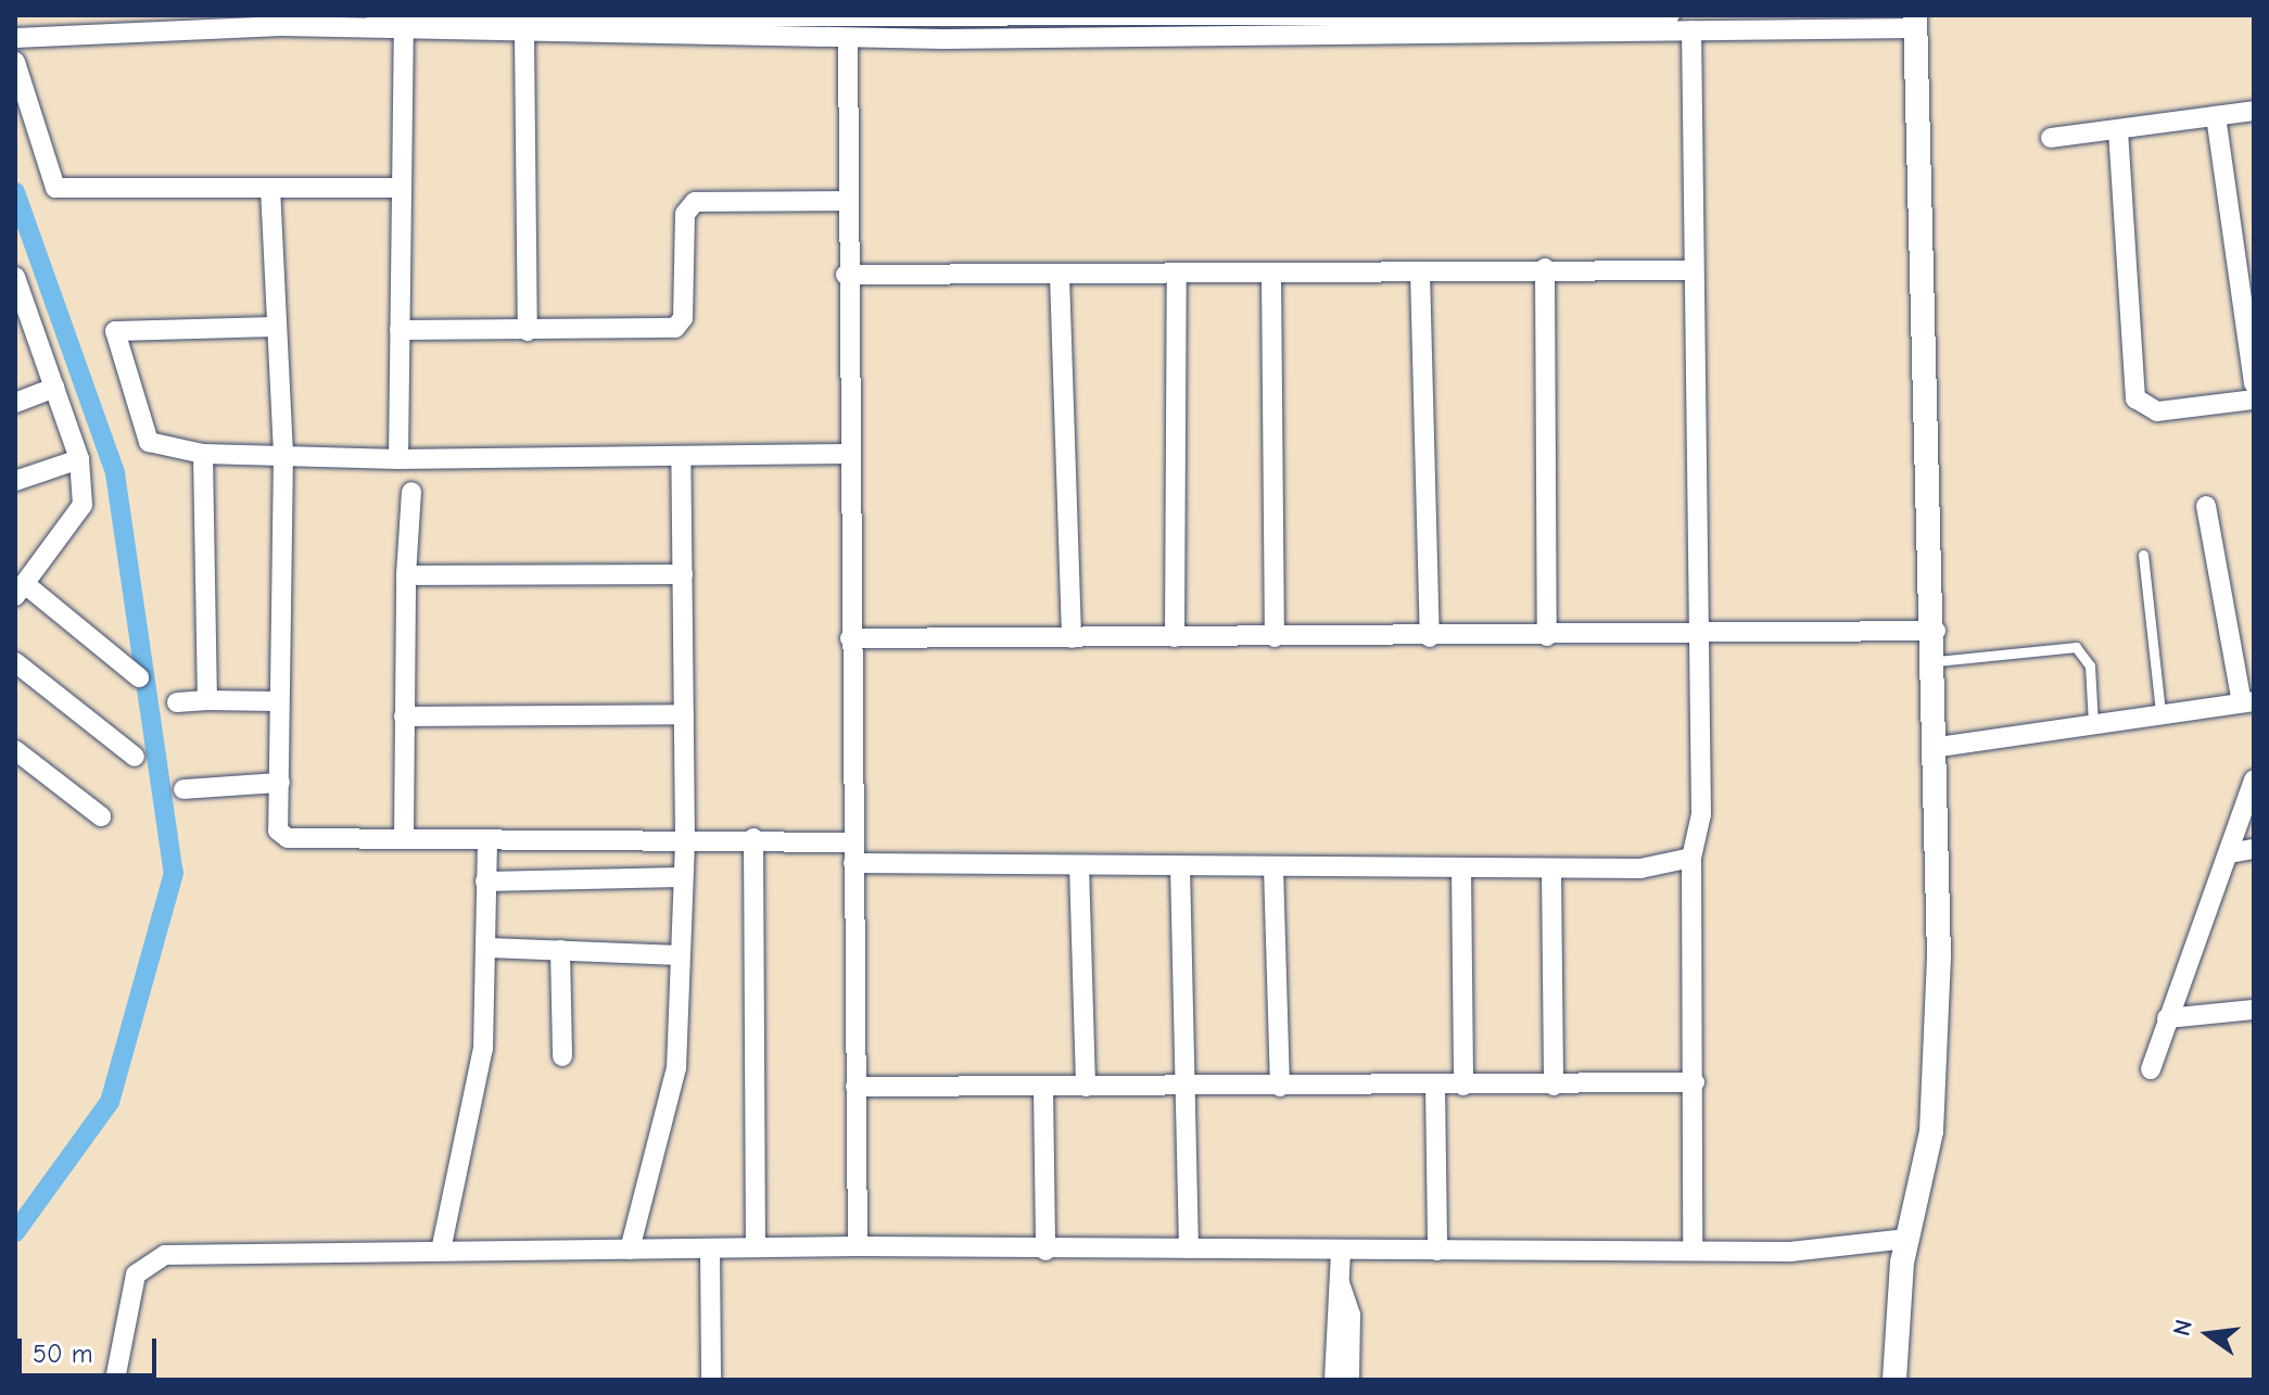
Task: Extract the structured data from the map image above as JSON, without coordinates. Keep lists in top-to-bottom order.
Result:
{
  "scale_bar": "50 m",
  "north": "left"
}
